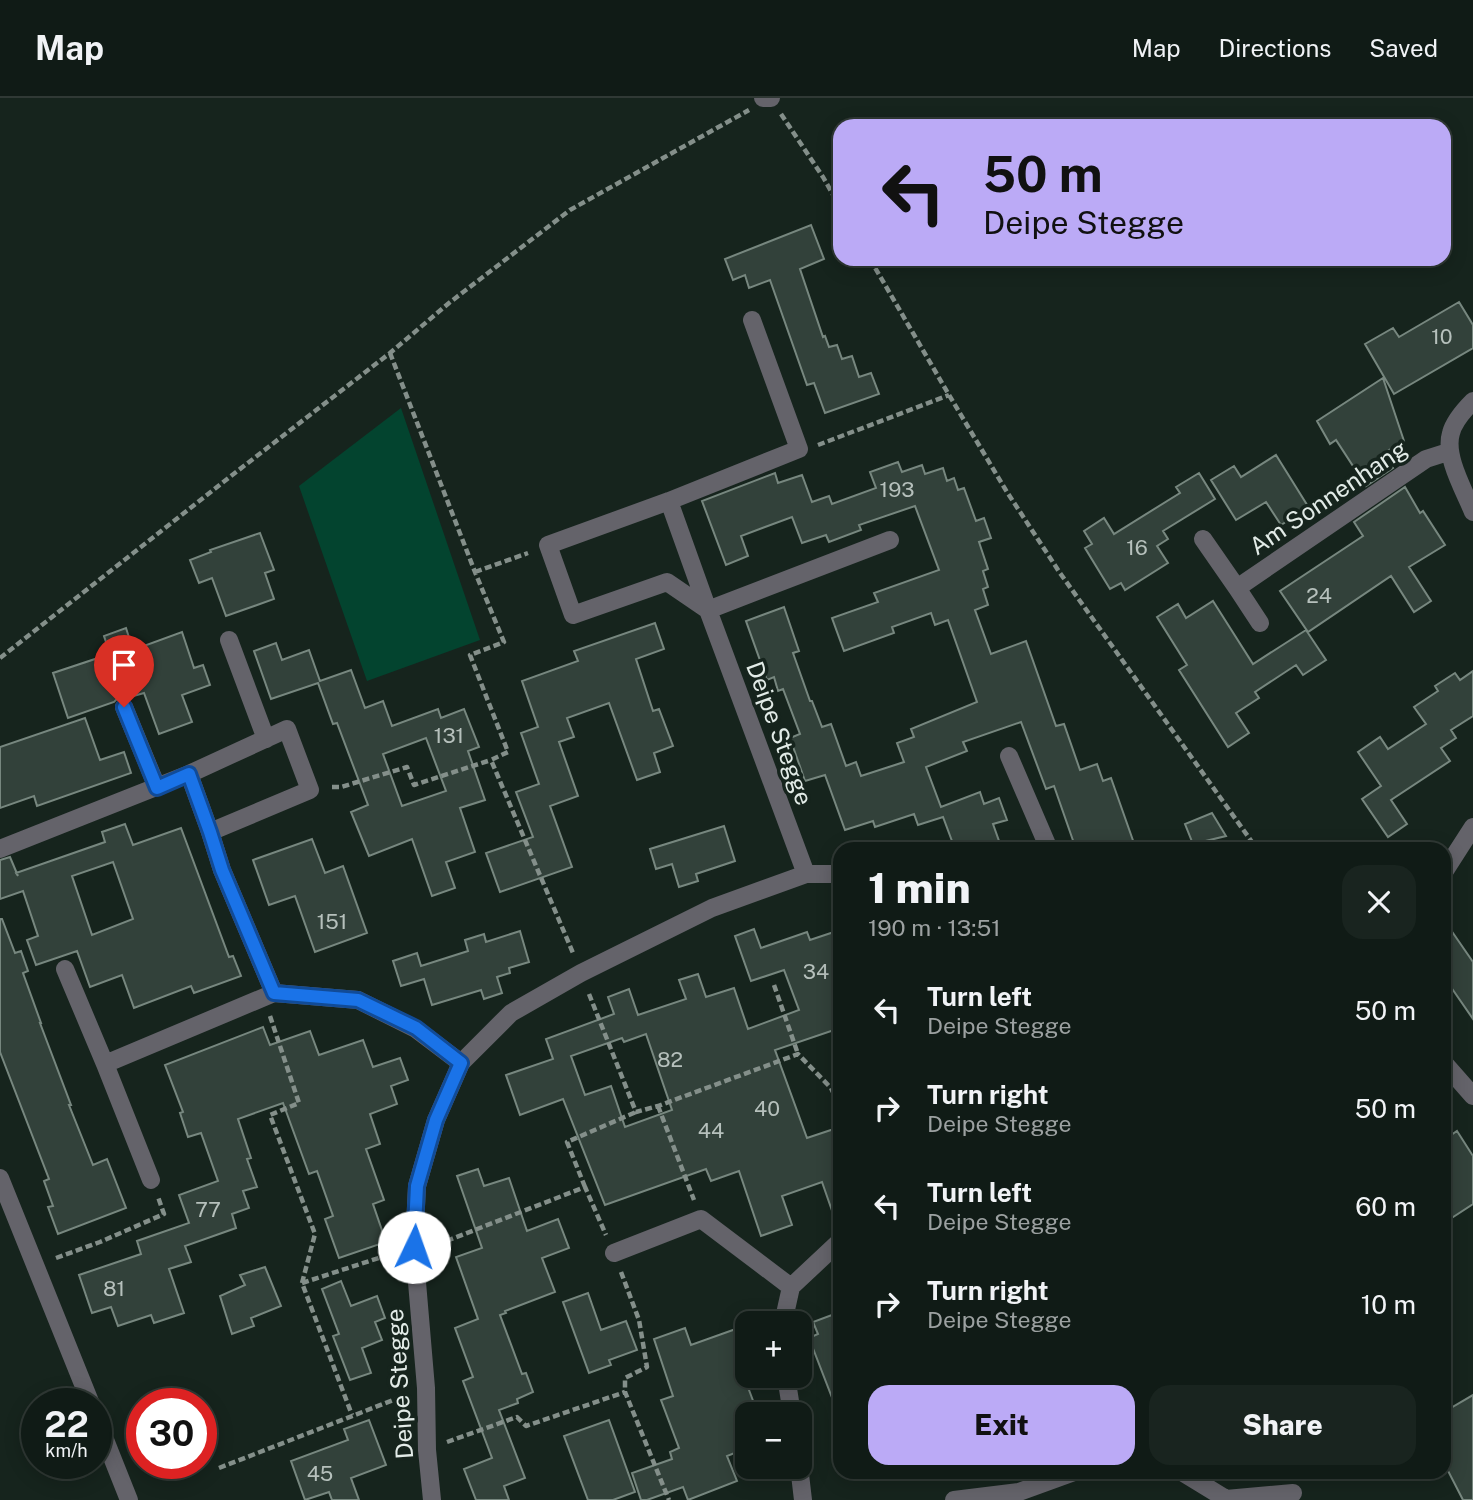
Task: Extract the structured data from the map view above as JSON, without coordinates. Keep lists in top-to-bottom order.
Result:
{
  "streets": {
    "street": ["Am Sonnenhang", "Deipe Stegge"]
  },
  "house_numbers": [
    "10",
    "193",
    "16",
    "24",
    "131",
    "151",
    "34",
    "82",
    "40",
    "44",
    "77",
    "81",
    "45"
  ],
  "page": {
    "header": "Map",
    "nav": ["Map", "Directions", "Saved"],
    "turn": ["50 m", "Deipe Stegge"],
    "heading": ["1 min", "190 m · 13:51"],
    "list": [
      {
        "name": "Turn left",
        "note": "Deipe Stegge",
        "value": "50 m"
      },
      {
        "name": "Turn right",
        "note": "Deipe Stegge",
        "value": "50 m"
      },
      {
        "name": "Turn left",
        "note": "Deipe Stegge",
        "value": "60 m"
      },
      {
        "name": "Turn right",
        "note": "Deipe Stegge",
        "value": "10 m"
      }
    ],
    "map_buttons": ["+", "−"],
    "buttons": ["Exit", "Share"],
    "speed": "22 km/h",
    "limit": "30"
  }
}
